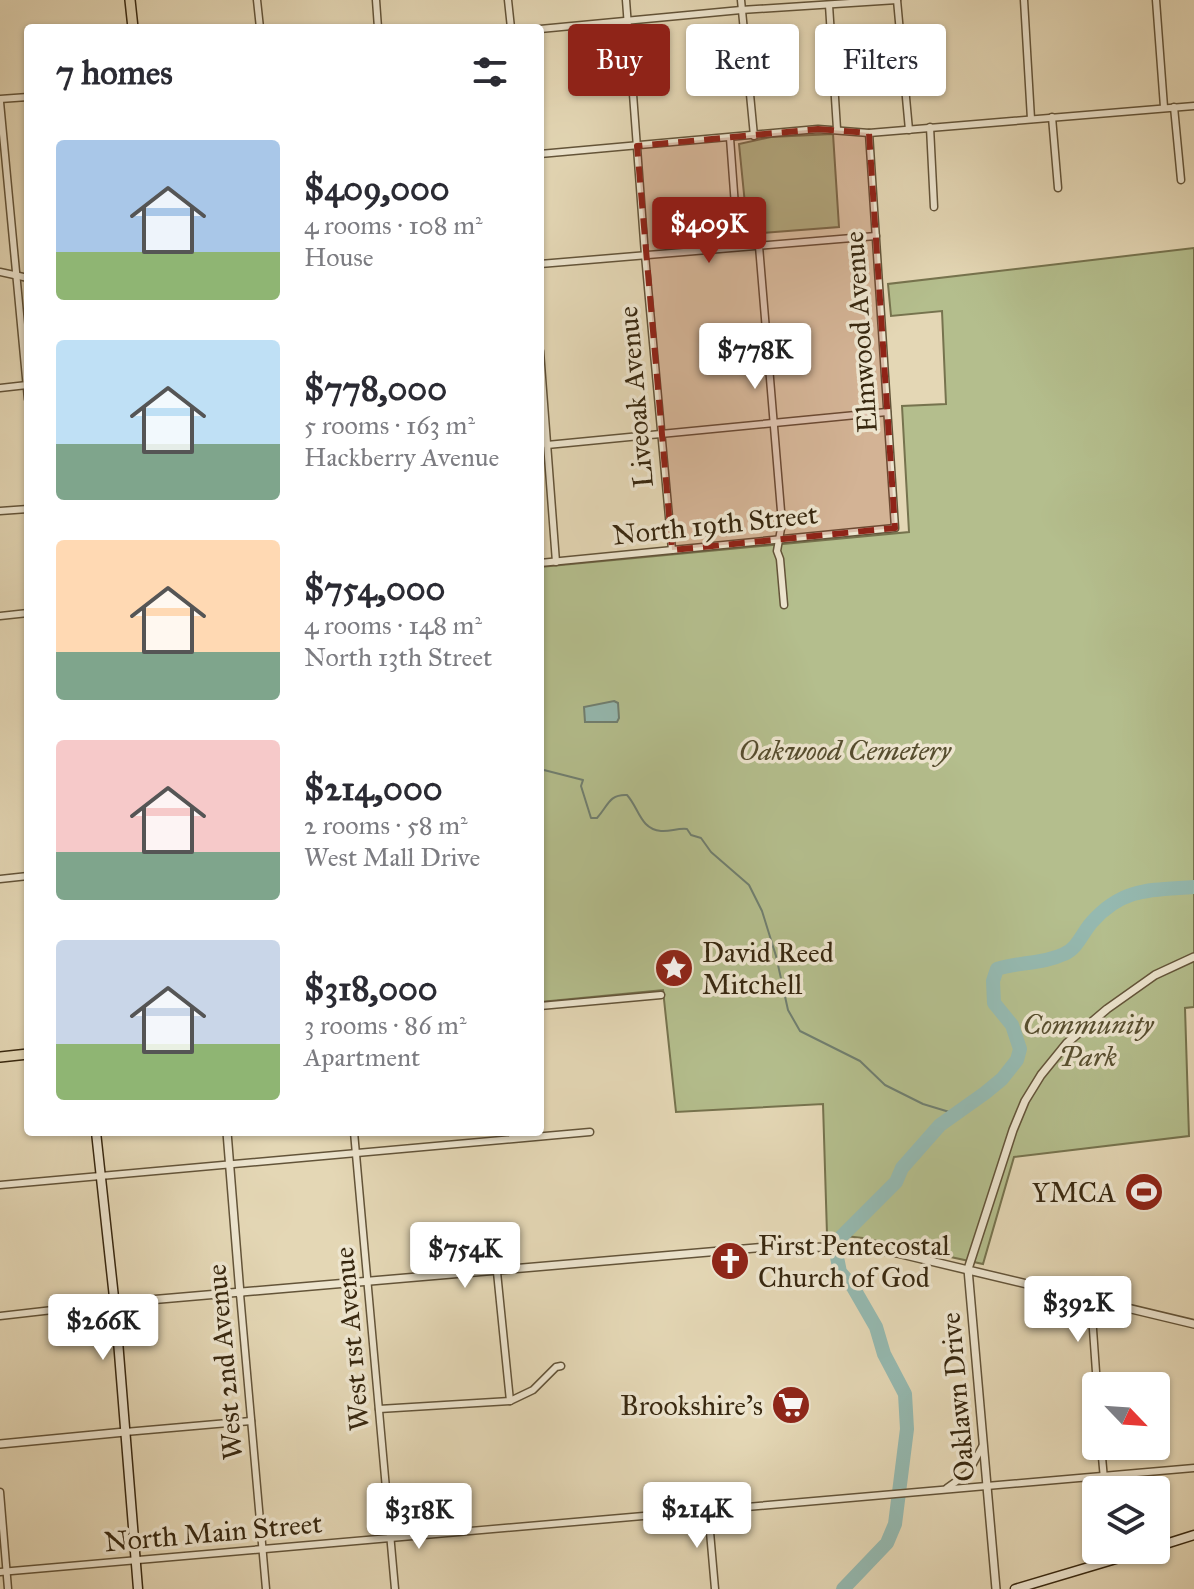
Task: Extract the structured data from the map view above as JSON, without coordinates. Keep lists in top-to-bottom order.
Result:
{
  "streets": {
    "street": [
      "Elmwood Avenue",
      "Liveoak Avenue",
      "North 19th Street",
      "West 1st Avenue",
      "West 2nd Avenue",
      "Oaklawn Drive",
      "North Main Street"
    ]
  },
  "crossings": [
    ["Elmwood Avenue", "North 19th Street"],
    ["Liveoak Avenue", "North 19th Street"],
    ["West 1st Avenue", "North Main Street"],
    ["West 2nd Avenue", "North Main Street"],
    ["Oaklawn Drive", "North Main Street"]
  ],
  "parks": ["Oakwood Cemetery", "Community Park"],
  "places": {
    "place": ["David Reed Mitchell"],
    "sports": ["YMCA"],
    "church": ["First Pentecostal Church of God"],
    "supermarket": ["Brookshire's"]
  },
  "north": "bottom right",
  "page": {
    "chip": ["Buy", "Rent", "Filters"],
    "heading": "7 homes",
    "list": [
      {
        "name": "$409,000",
        "note": "4 rooms · 108 m² · House"
      },
      {
        "name": "$778,000",
        "note": "5 rooms · 163 m² · Hackberry Avenue"
      },
      {
        "name": "$754,000",
        "note": "4 rooms · 148 m² · North 13th Street"
      },
      {
        "name": "$214,000",
        "note": "2 rooms · 58 m² · West Mall Drive"
      },
      {
        "name": "$318,000",
        "note": "3 rooms · 86 m² · Apartment"
      }
    ],
    "price": [
      "$409K",
      "$778K",
      "$754K",
      "$392K",
      "$266K",
      "$214K",
      "$318K"
    ]
  }
}
